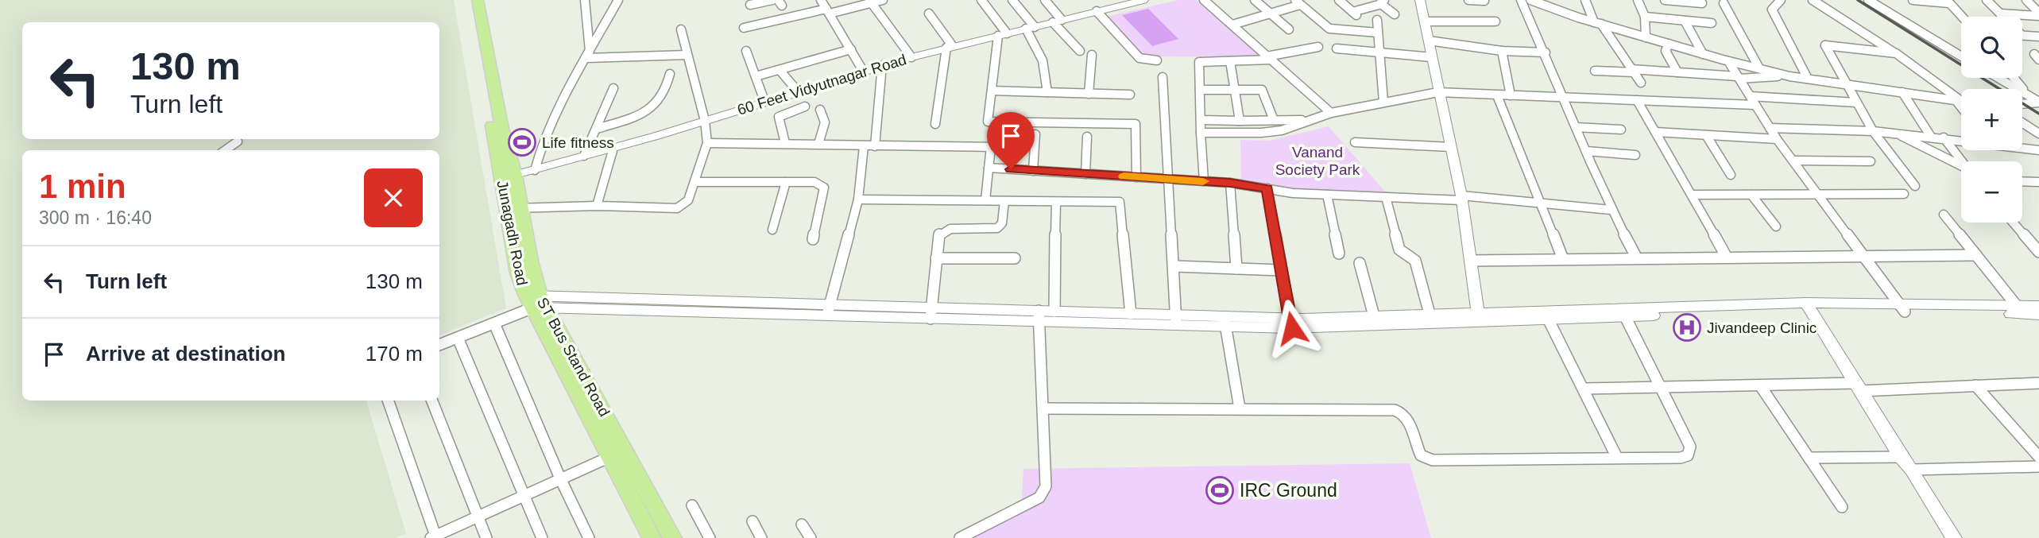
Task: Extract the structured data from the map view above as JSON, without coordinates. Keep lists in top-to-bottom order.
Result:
{
  "streets": {
    "main road": ["Junagadh Road", "ST Bus Stand Road"],
    "street": ["60 Feet Vidyutnagar Road"]
  },
  "crossings": [
    ["60 Feet Vidyutnagar Road", "Junagadh Road"],
    ["60 Feet Vidyutnagar Road", "ST Bus Stand Road"],
    ["Junagadh Road", "ST Bus Stand Road"]
  ],
  "parks": ["Vanand Society Park"],
  "places": {
    "sports": ["Life fitness", "IRC Ground"],
    "hospital": ["Jivandeep Clinic"]
  },
  "page": {
    "map_buttons": ["+", "−"],
    "turn": ["130 m", "Turn left"],
    "heading": ["1 min", "300 m · 16:40"],
    "list": [
      {
        "name": "Turn left",
        "value": "130 m"
      },
      {
        "name": "Arrive at destination",
        "value": "170 m"
      }
    ]
  }
}
